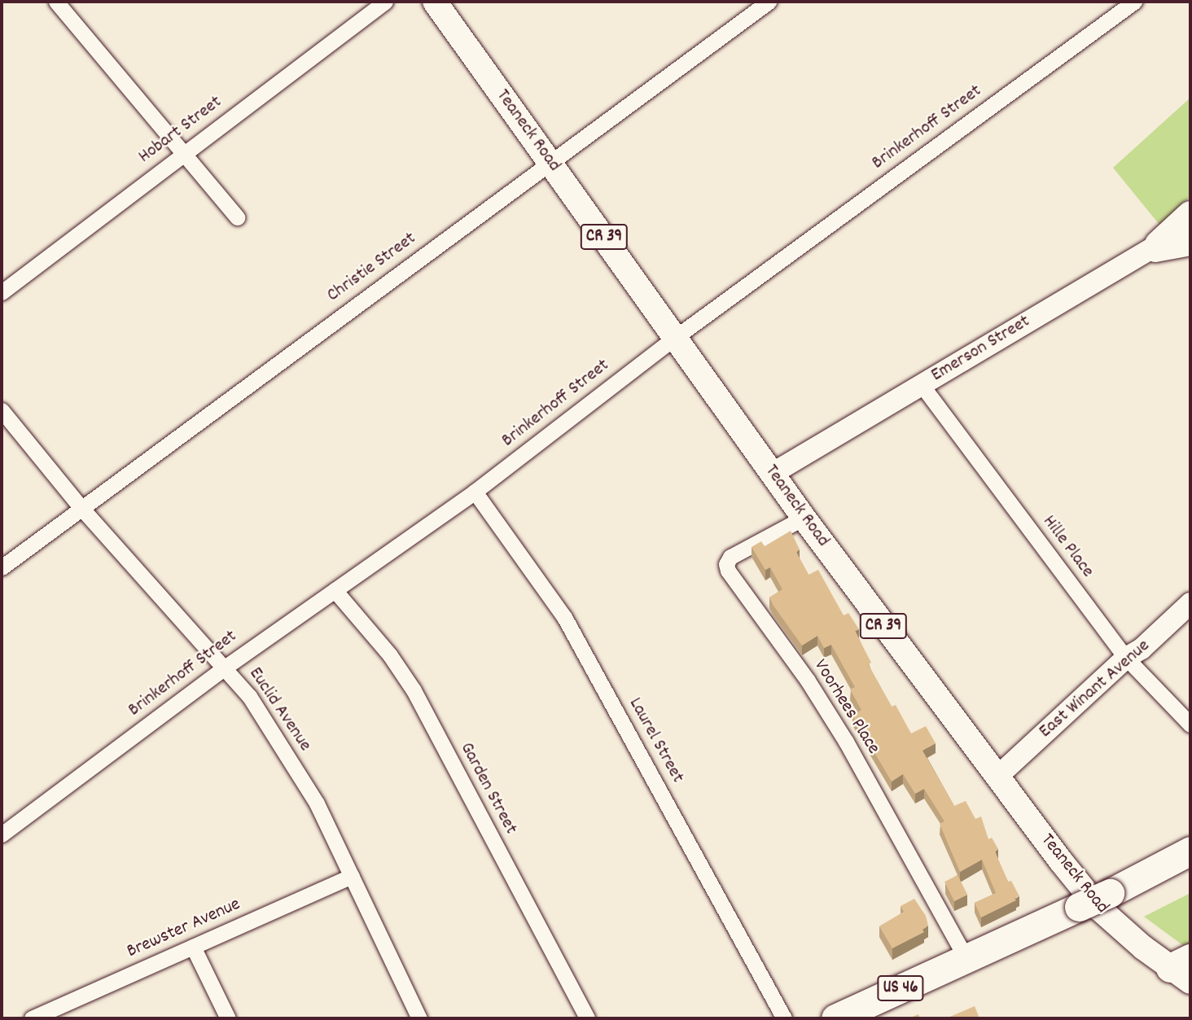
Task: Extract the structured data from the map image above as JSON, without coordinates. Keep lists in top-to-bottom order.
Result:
{
  "streets": {
    "highway": ["US 46"],
    "main road": [
      "Teaneck Road",
      "CR 39",
      "Emerson Street",
      "East Winant Avenue"
    ],
    "street": [
      "Brinkerhoff Street",
      "Hobart Street",
      "Christie Street",
      "Hille Place",
      "Voorhees Place",
      "Euclid Avenue",
      "Laurel Street",
      "Garden Street",
      "Brewster Avenue"
    ]
  },
  "crossings": [
    ["Brinkerhoff Street", "Teaneck Road"],
    ["Brinkerhoff Street", "Euclid Avenue"],
    ["Brinkerhoff Street", "Laurel Street"],
    ["Brinkerhoff Street", "Garden Street"],
    ["Teaneck Road", "Christie Street"],
    ["Teaneck Road", "Emerson Street"],
    ["Teaneck Road", "East Winant Avenue"],
    ["Teaneck Road", "Voorhees Place"],
    ["Christie Street", "Euclid Avenue"],
    ["Emerson Street", "Hille Place"],
    ["Hille Place", "East Winant Avenue"],
    ["Voorhees Place", "US 46"],
    ["Euclid Avenue", "Brewster Avenue"]
  ]
}
